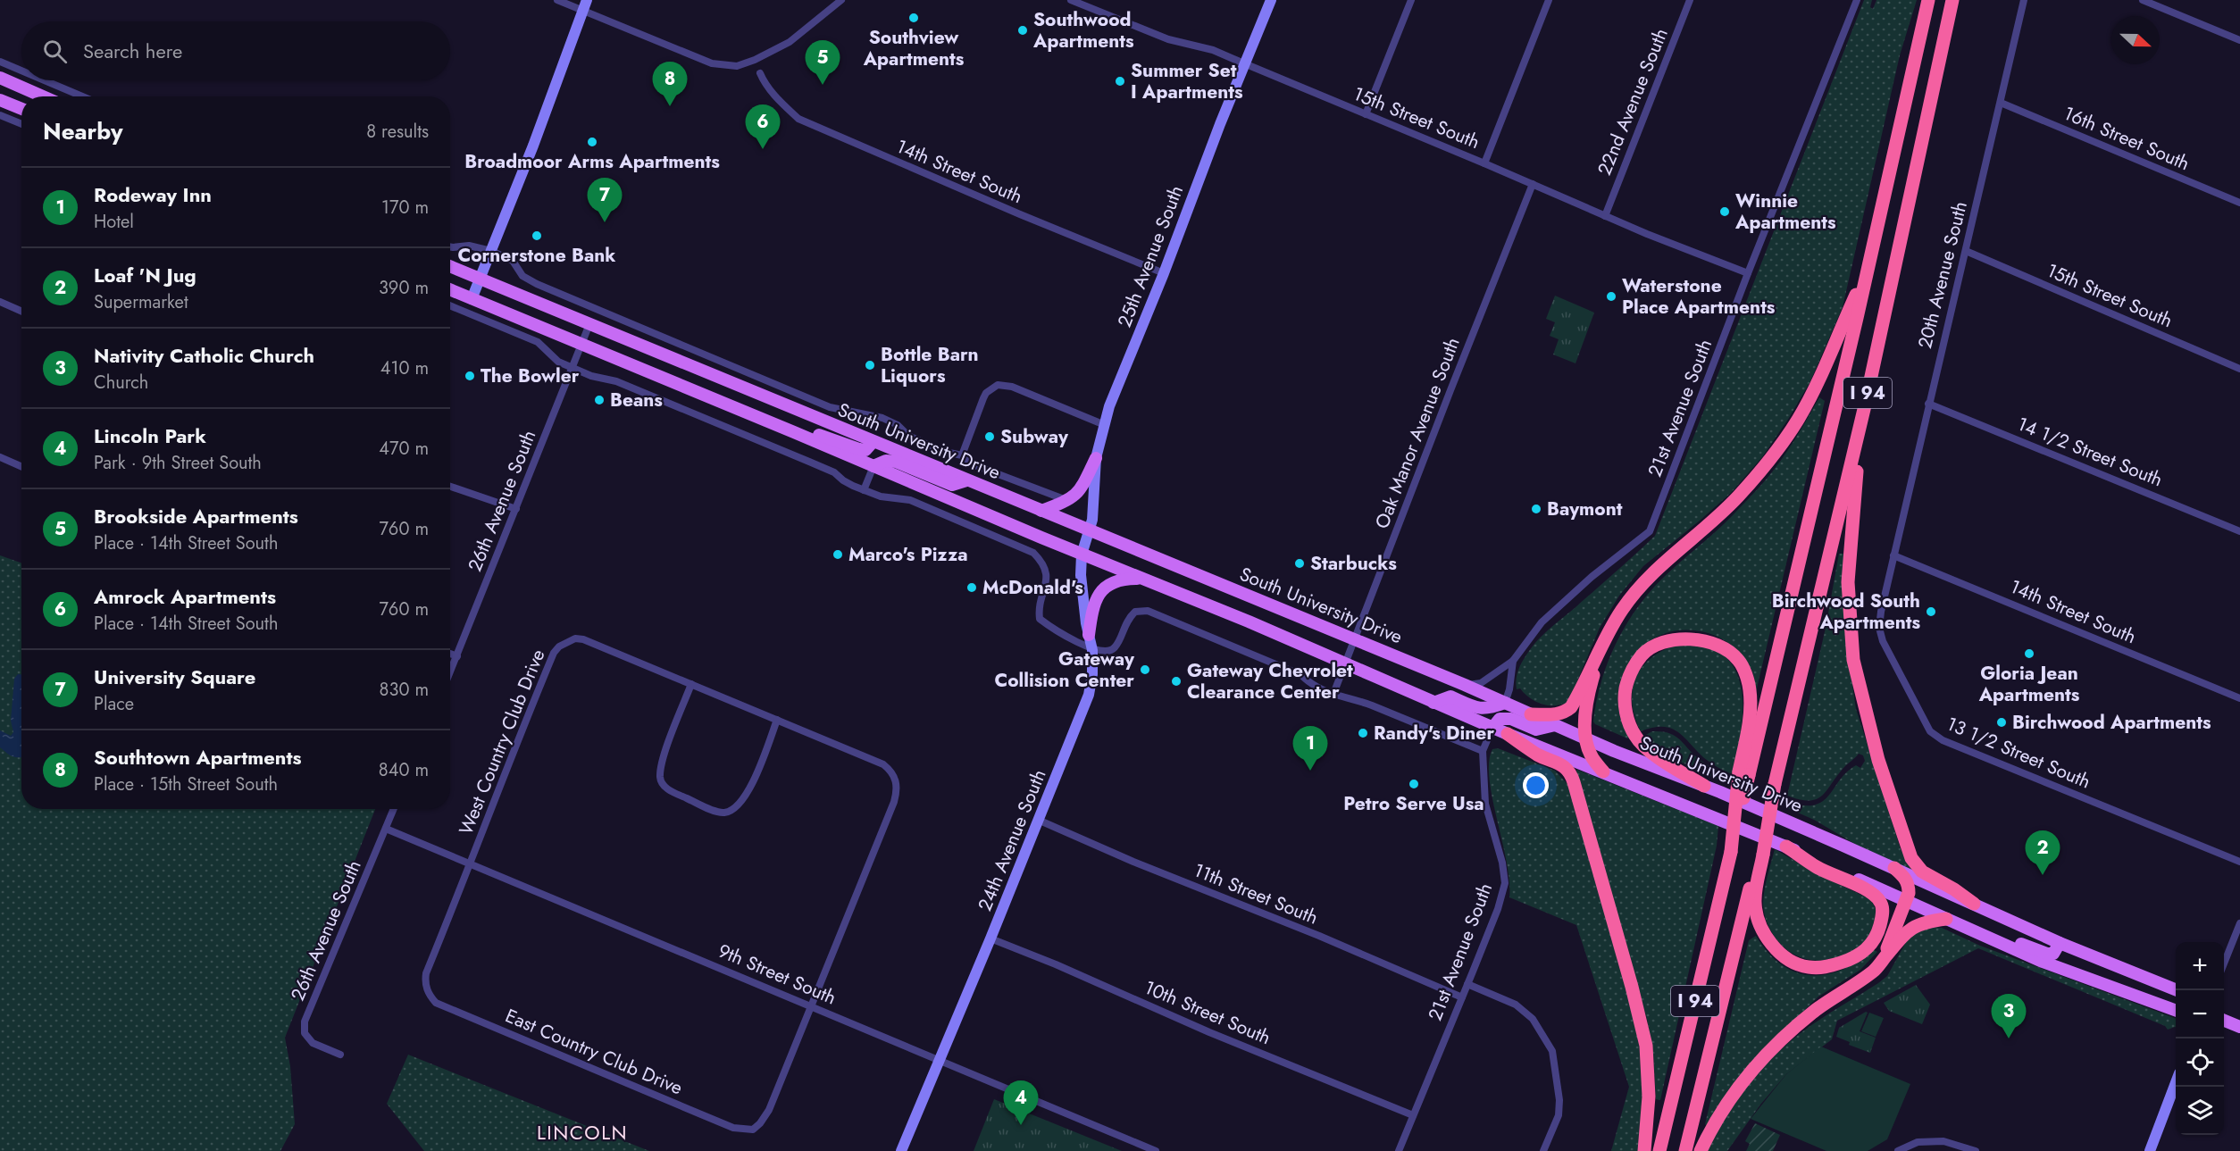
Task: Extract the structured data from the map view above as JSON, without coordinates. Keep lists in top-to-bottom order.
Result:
{
  "streets": {
    "highway": ["I 94"],
    "main road": ["South University Drive"],
    "street": [
      "22nd Avenue South",
      "15th Street South",
      "16th Street South",
      "14th Street South",
      "25th Avenue South",
      "20th Avenue South",
      "21st Avenue South",
      "Oak Manor Avenue South",
      "14 1/2 Street South",
      "26th Avenue South",
      "West Country Club Drive",
      "13 1/2 Street South",
      "24th Avenue South",
      "11th Street South",
      "9th Street South",
      "10th Street South",
      "East Country Club Drive"
    ]
  },
  "crossings": [
    ["22nd Avenue South", "15th Street South"],
    ["15th Street South", "25th Avenue South"],
    ["15th Street South", "20th Avenue South"],
    ["15th Street South", "21st Avenue South"],
    ["15th Street South", "Oak Manor Avenue South"],
    ["16th Street South", "20th Avenue South"],
    ["14th Street South", "25th Avenue South"],
    ["14th Street South", "20th Avenue South"],
    ["14th Street South", "13 1/2 Street South"],
    ["25th Avenue South", "South University Drive"],
    ["25th Avenue South", "24th Avenue South"],
    ["20th Avenue South", "14 1/2 Street South"],
    ["20th Avenue South", "13 1/2 Street South"],
    ["21st Avenue South", "South University Drive"],
    ["21st Avenue South", "11th Street South"],
    ["21st Avenue South", "10th Street South"],
    ["Oak Manor Avenue South", "South University Drive"],
    ["South University Drive", "26th Avenue South"],
    ["South University Drive", "24th Avenue South"],
    ["26th Avenue South", "9th Street South"],
    ["West Country Club Drive", "9th Street South"],
    ["West Country Club Drive", "East Country Club Drive"],
    ["24th Avenue South", "11th Street South"],
    ["24th Avenue South", "9th Street South"],
    ["24th Avenue South", "10th Street South"],
    ["9th Street South", "East Country Club Drive"]
  ],
  "districts": ["LINCOLN"],
  "places": [
    "Southview Apartments",
    "Southwood Apartments",
    "Summer Set I Apartments",
    "Broadmoor Arms Apartments",
    "Winnie Apartments",
    "Cornerstone Bank",
    "Waterstone Place Apartments",
    "Bottle Barn Liquors",
    "The Bowler",
    "Beans",
    "Subway",
    "Baymont",
    "Marco's Pizza",
    "Starbucks",
    "McDonald's",
    "Birchwood South Apartments",
    "Gloria Jean Apartments",
    "Gateway Collision Center",
    "Gateway Chevrolet Clearance Center",
    "Birchwood Apartments",
    "Randy's Diner",
    "Petro Serve Usa"
  ],
  "north": "right",
  "page": {
    "search": "Search here",
    "pins": [
      "5",
      "8",
      "6",
      "7",
      "1",
      "2",
      "3",
      "4"
    ],
    "heading": ["Nearby", "8 results"],
    "list": [
      {
        "mark": "1",
        "name": "Rodeway Inn",
        "note": "Hotel",
        "value": "170 m"
      },
      {
        "mark": "2",
        "name": "Loaf 'N Jug",
        "note": "Supermarket",
        "value": "390 m"
      },
      {
        "mark": "3",
        "name": "Nativity Catholic Church",
        "note": "Church",
        "value": "410 m"
      },
      {
        "mark": "4",
        "name": "Lincoln Park",
        "note": "Park · 9th Street South",
        "value": "470 m"
      },
      {
        "mark": "5",
        "name": "Brookside Apartments",
        "note": "Place · 14th Street South",
        "value": "760 m"
      },
      {
        "mark": "6",
        "name": "Amrock Apartments",
        "note": "Place · 14th Street South",
        "value": "760 m"
      },
      {
        "mark": "7",
        "name": "University Square",
        "note": "Place",
        "value": "830 m"
      },
      {
        "mark": "8",
        "name": "Southtown Apartments",
        "note": "Place · 15th Street South",
        "value": "840 m"
      }
    ],
    "map_buttons": ["+", "−"]
  }
}
